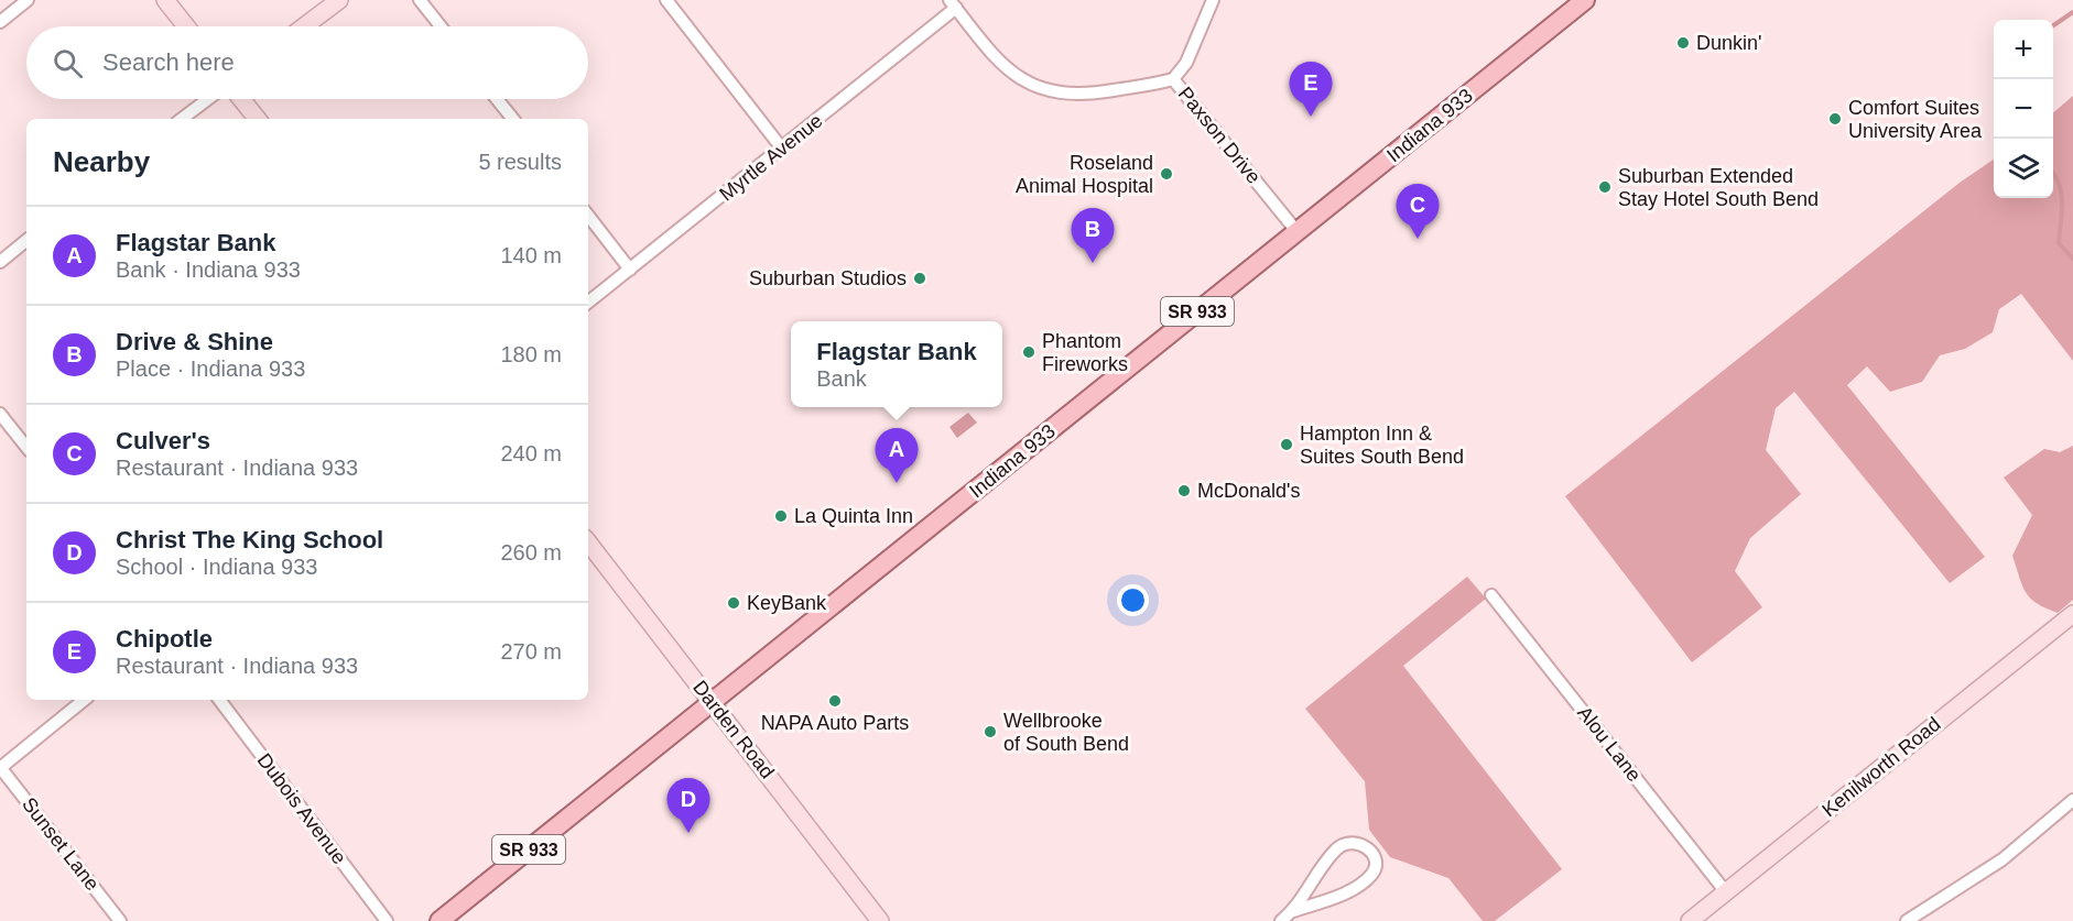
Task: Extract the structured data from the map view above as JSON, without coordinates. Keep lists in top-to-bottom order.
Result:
{
  "streets": {
    "main road": ["Indiana 933", "SR 933"],
    "street": [
      "Paxson Drive",
      "Myrtle Avenue",
      "Darden Road",
      "Alou Lane",
      "Kenilworth Road",
      "Dubois Avenue",
      "Sunset Lane"
    ]
  },
  "crossings": [
    ["Indiana 933", "Paxson Drive"],
    ["Indiana 933", "Darden Road"],
    ["Paxson Drive", "Myrtle Avenue"],
    ["Alou Lane", "Kenilworth Road"]
  ],
  "places": [
    "Dunkin'",
    "Comfort Suites University Area",
    "Roseland Animal Hospital",
    "Suburban Extended Stay Hotel South Bend",
    "Suburban Studios",
    "Phantom Fireworks",
    "Hampton Inn & Suites South Bend",
    "McDonald's",
    "La Quinta Inn",
    "KeyBank",
    "NAPA Auto Parts",
    "Wellbrooke of South Bend"
  ],
  "page": {
    "map_buttons": ["+", "−"],
    "search": "Search here",
    "pins": [
      "E",
      "C",
      "B",
      "A",
      "D"
    ],
    "heading": ["Nearby", "5 results"],
    "list": [
      {
        "mark": "A",
        "name": "Flagstar Bank",
        "note": "Bank · Indiana 933",
        "value": "140 m"
      },
      {
        "mark": "B",
        "name": "Drive & Shine",
        "note": "Place · Indiana 933",
        "value": "180 m"
      },
      {
        "mark": "C",
        "name": "Culver's",
        "note": "Restaurant · Indiana 933",
        "value": "240 m"
      },
      {
        "mark": "D",
        "name": "Christ The King School",
        "note": "School · Indiana 933",
        "value": "260 m"
      },
      {
        "mark": "E",
        "name": "Chipotle",
        "note": "Restaurant · Indiana 933",
        "value": "270 m"
      }
    ],
    "popup": ["Flagstar Bank", "Bank"]
  }
}
